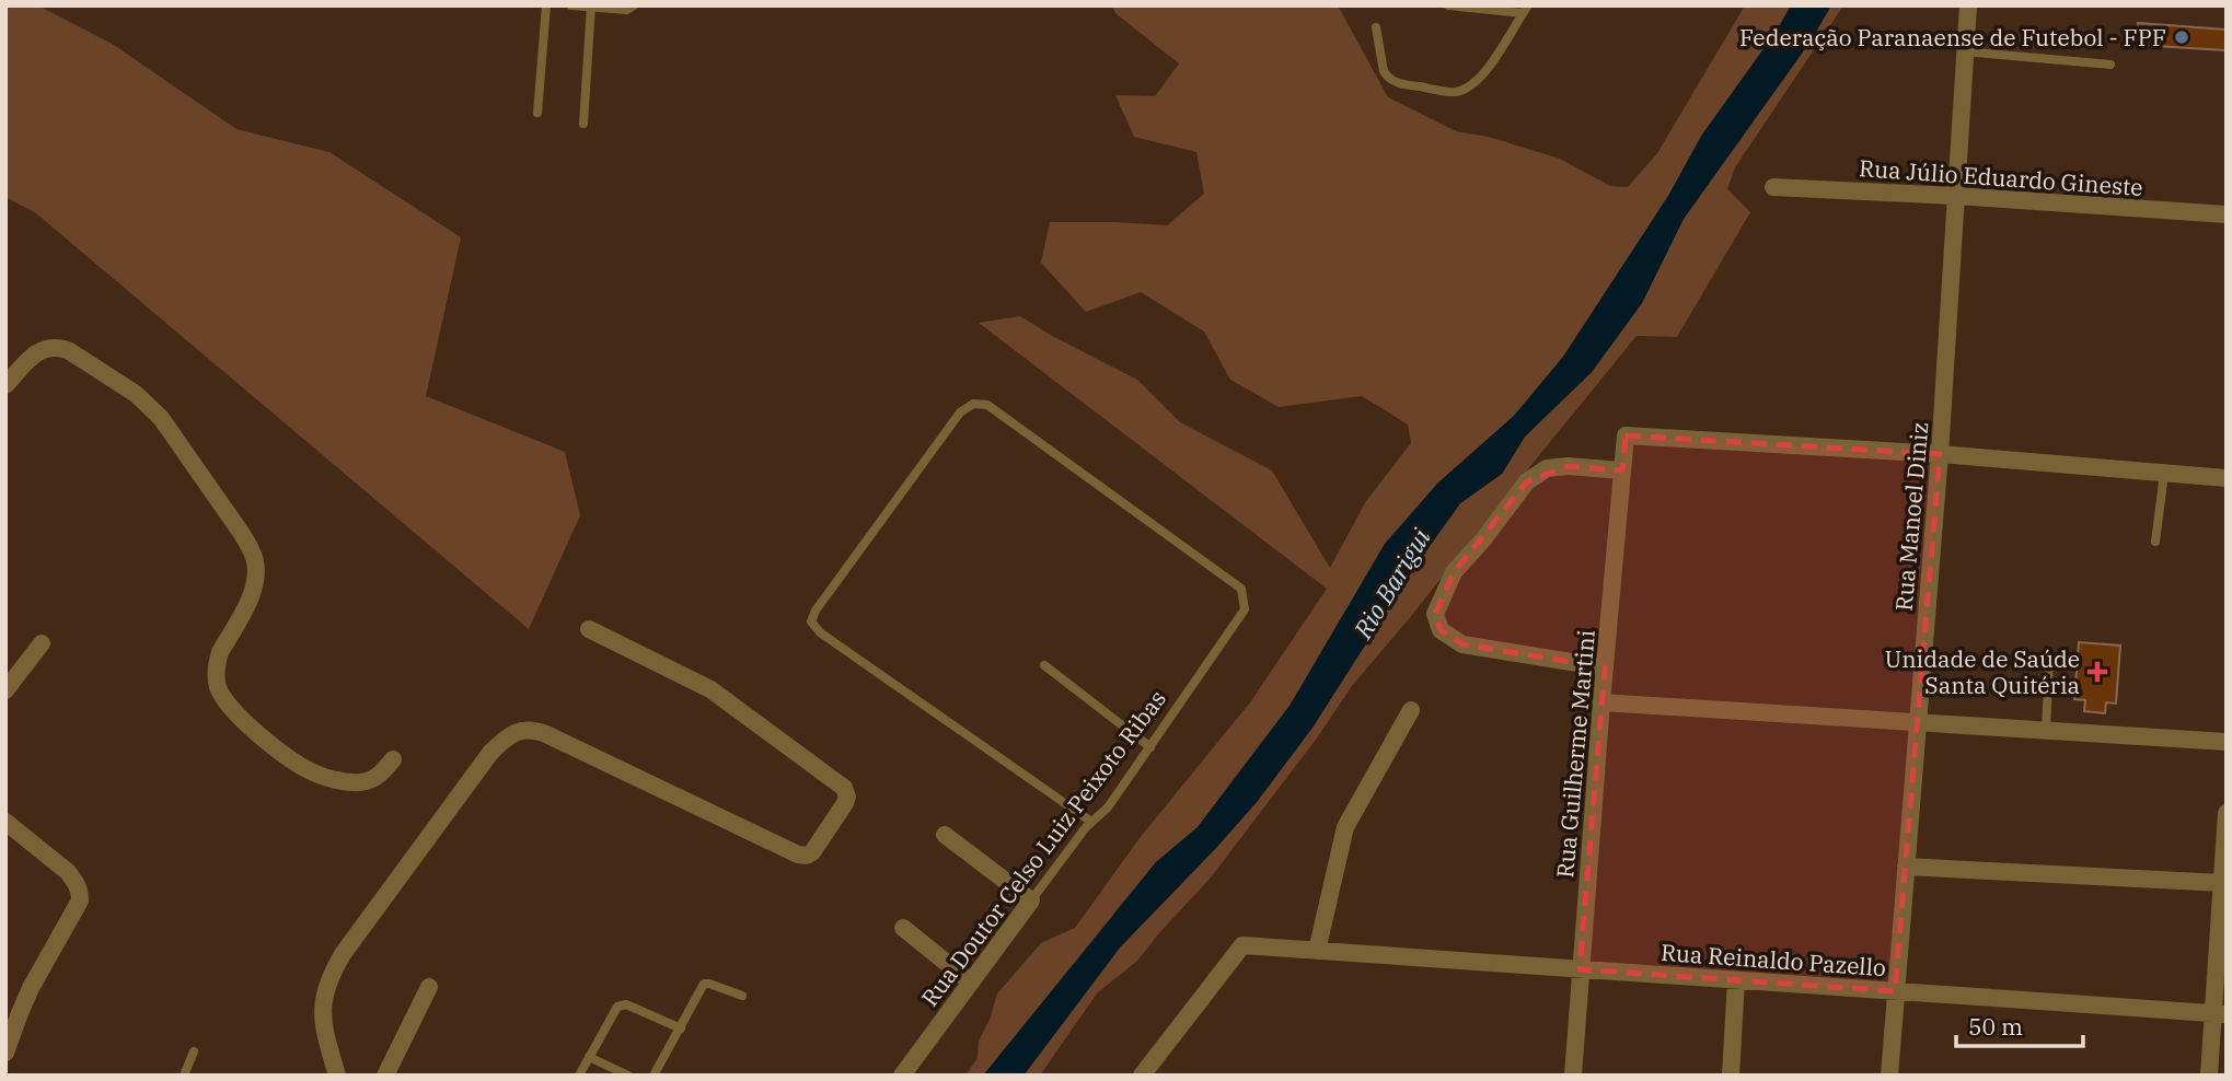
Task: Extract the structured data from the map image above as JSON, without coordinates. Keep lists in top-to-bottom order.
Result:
{
  "streets": {
    "street": [
      "Rua Júlio Eduardo Gineste",
      "Rua Manoel Diniz",
      "Rua Guilherme Martini",
      "Rua Doutor Celso Luiz Peixoto Ribas",
      "Rua Reinaldo Pazello"
    ]
  },
  "crossings": [
    ["Rua Júlio Eduardo Gineste", "Rua Manoel Diniz"],
    ["Rua Manoel Diniz", "Rua Guilherme Martini"],
    ["Rua Manoel Diniz", "Rua Reinaldo Pazello"],
    ["Rua Guilherme Martini", "Rua Reinaldo Pazello"]
  ],
  "water": ["Rio Barigui"],
  "places": {
    "other": ["Federação Paranaense de Futebol - FPF"],
    "health": ["Unidade de Saúde Santa Quitéria"]
  },
  "scale_bar": "50 m"
}
